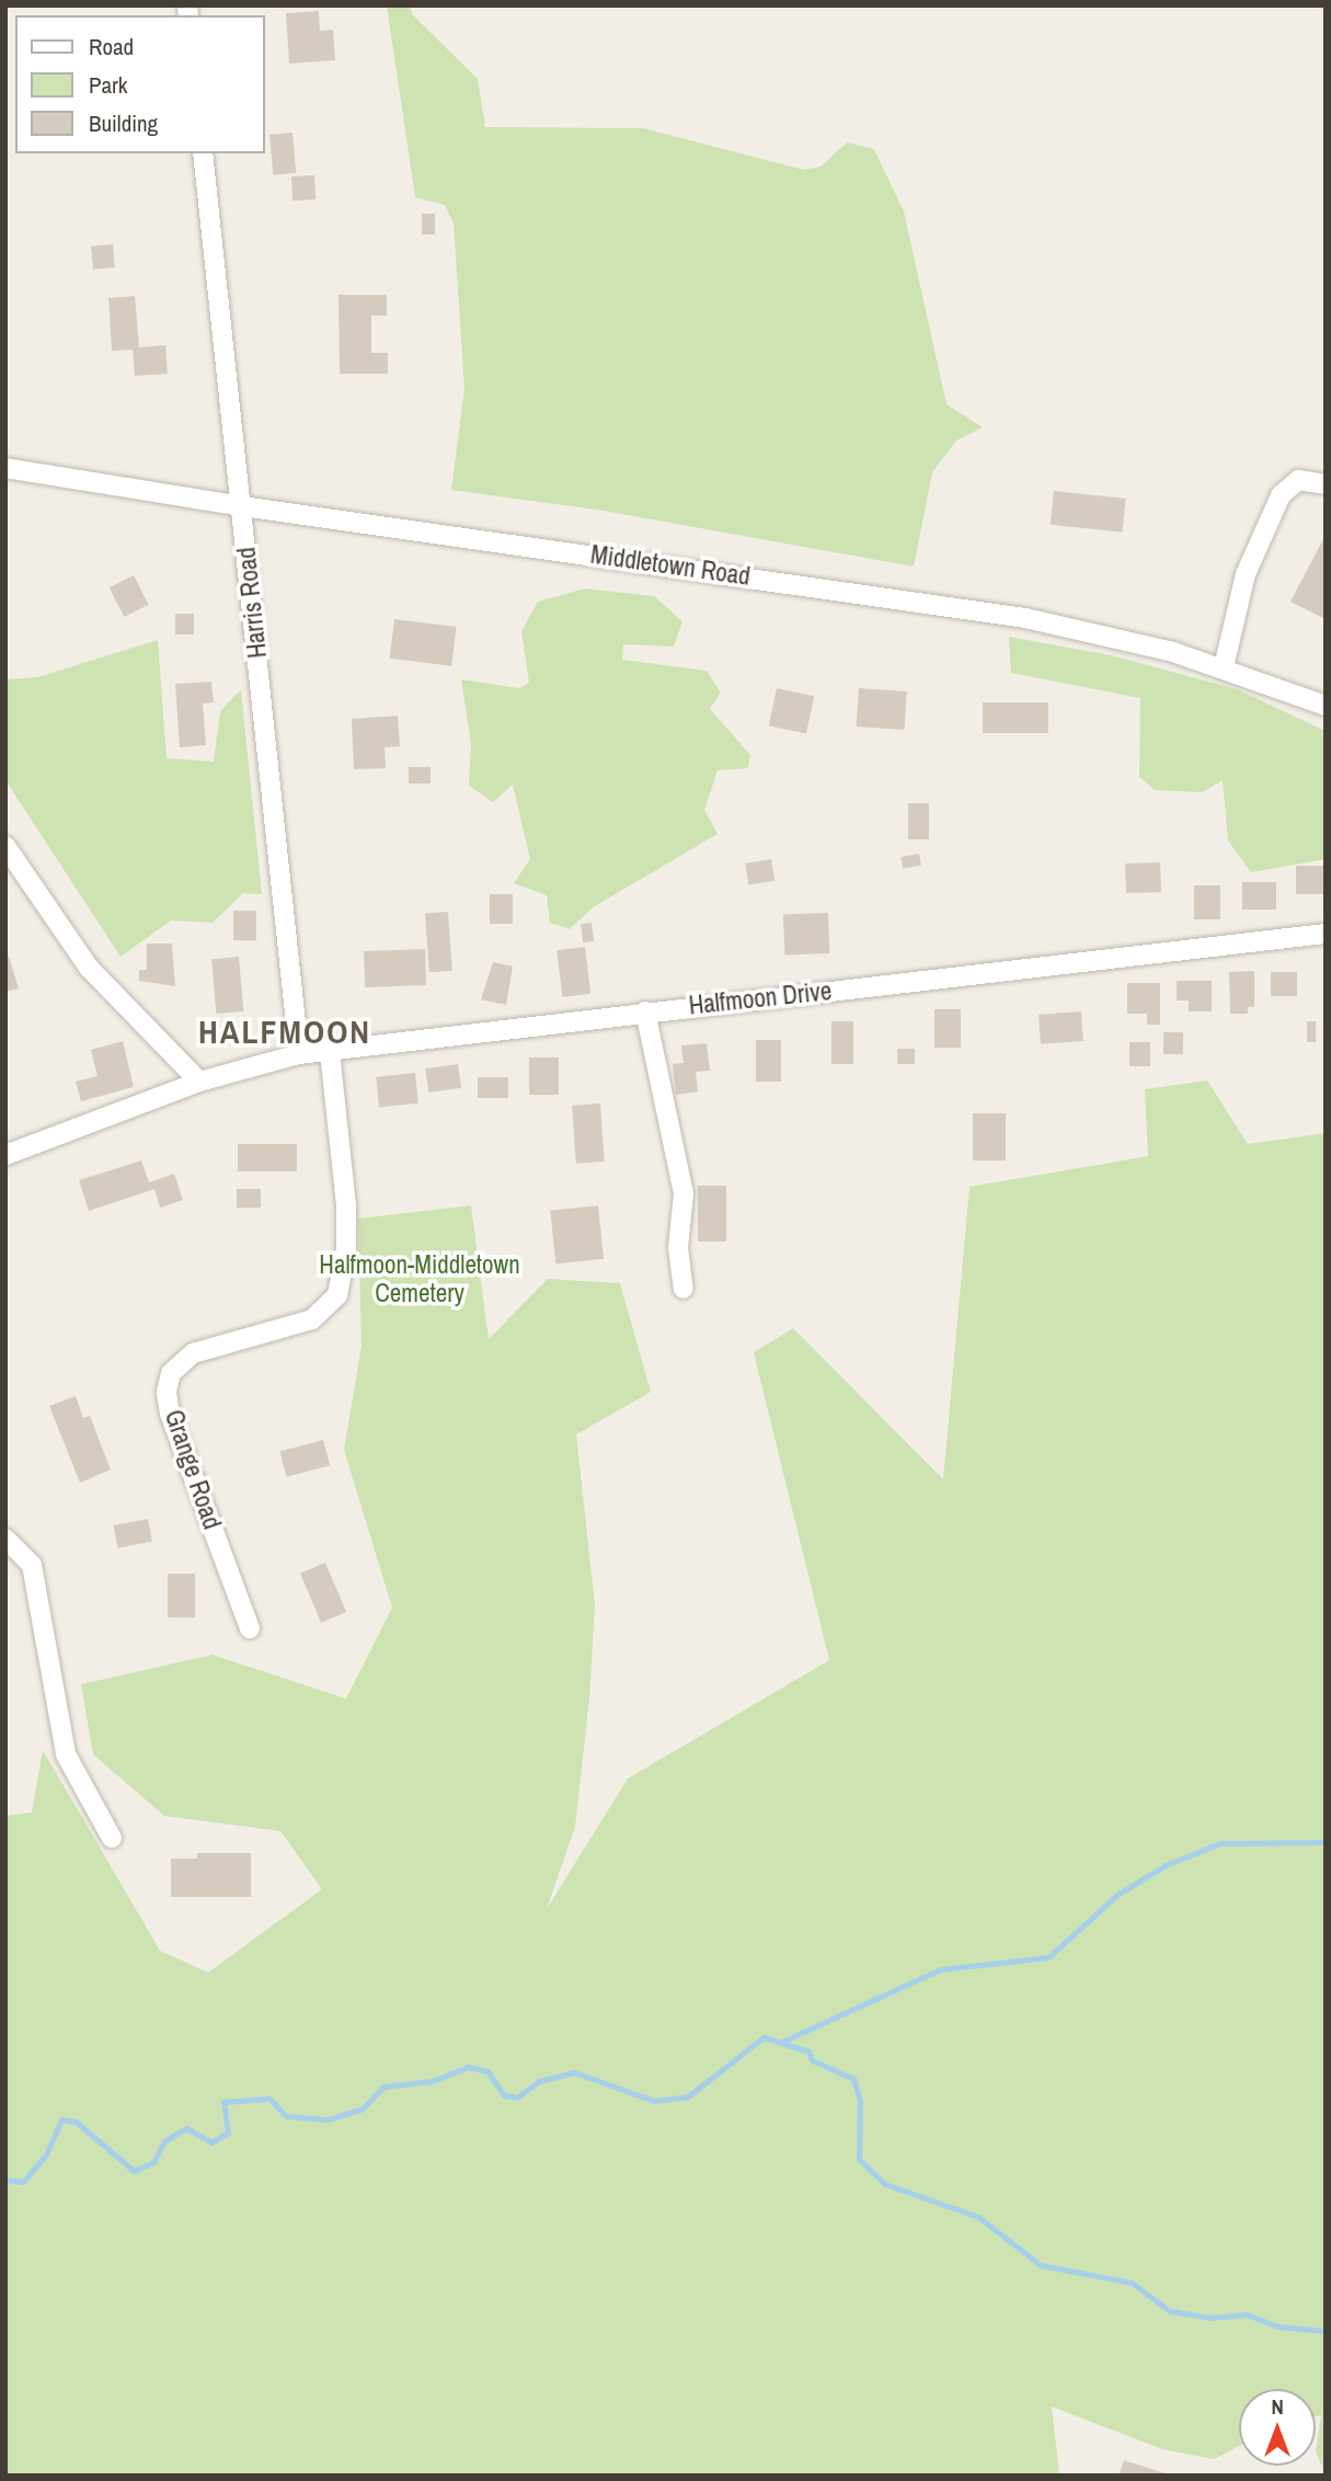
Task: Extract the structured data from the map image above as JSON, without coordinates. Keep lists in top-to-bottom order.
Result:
{
  "streets": {
    "street": [
      "Middletown Road",
      "Harris Road",
      "Halfmoon Drive",
      "Grange Road"
    ]
  },
  "crossings": [
    ["Middletown Road", "Harris Road"],
    ["Harris Road", "Halfmoon Drive"],
    ["Halfmoon Drive", "Grange Road"]
  ],
  "districts": ["HALFMOON"],
  "parks": ["Halfmoon-Middletown Cemetery"],
  "legend": ["Road", "Park", "Building"],
  "north": "top"
}
